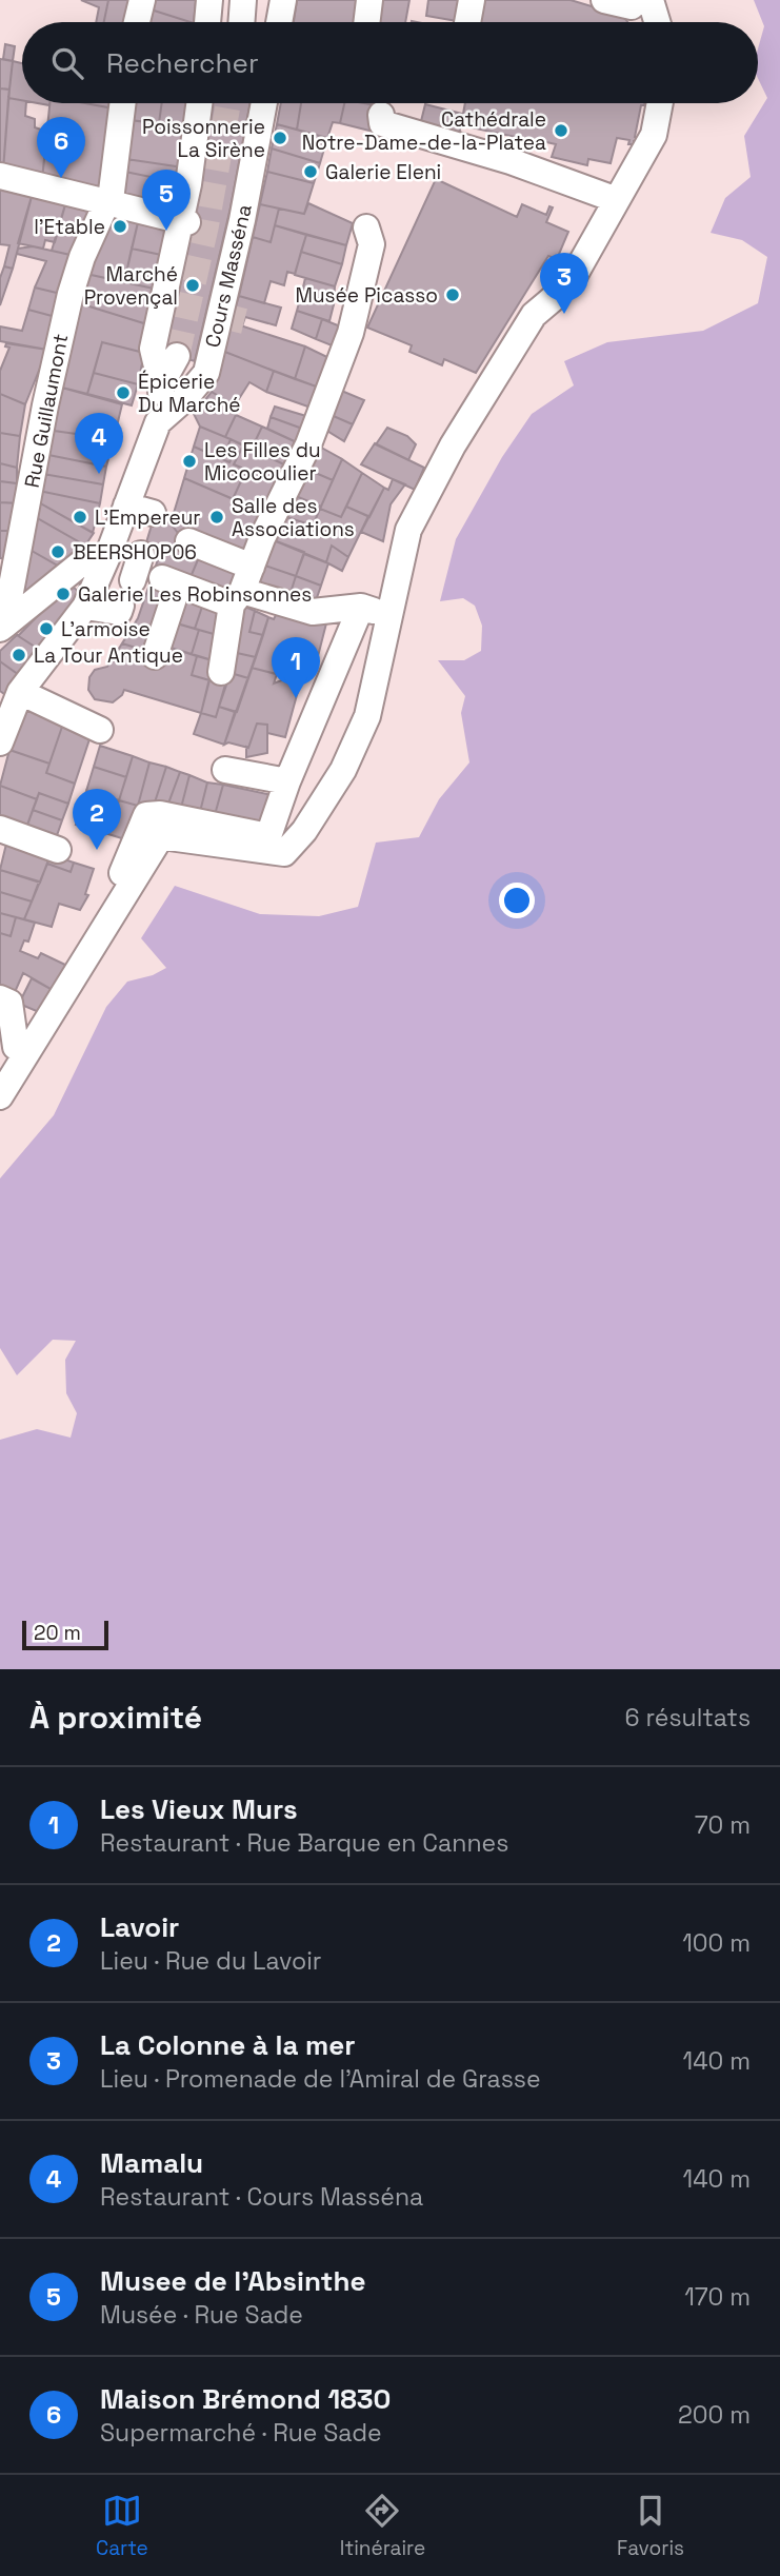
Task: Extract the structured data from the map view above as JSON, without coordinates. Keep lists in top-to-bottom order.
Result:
{
  "streets": {
    "street": ["Cours Masséna", "Rue Guillaumont"]
  },
  "places": [
    "Cathédrale Notre-Dame-de-la-Platea",
    "Poissonnerie La Sirène",
    "Galerie Eleni",
    "l'Etable",
    "Marché Provençal",
    "Musée Picasso",
    "Épicerie Du Marché",
    "Les Filles du Micocoulier",
    "L'Empereur",
    "Salle des Associations",
    "BEERSHOP06",
    "Galerie Les Robinsonnes",
    "L'armoise",
    "La Tour Antique"
  ],
  "scale_bar": "20 m",
  "page": {
    "search": "Rechercher",
    "pins": [
      "6",
      "5",
      "3",
      "4",
      "1",
      "2"
    ],
    "scale": "20 m",
    "heading": ["À proximité", "6 résultats"],
    "list": [
      {
        "mark": "1",
        "name": "Les Vieux Murs",
        "note": "Restaurant · Rue Barque en Cannes",
        "value": "70 m"
      },
      {
        "mark": "2",
        "name": "Lavoir",
        "note": "Lieu · Rue du Lavoir",
        "value": "100 m"
      },
      {
        "mark": "3",
        "name": "La Colonne à la mer",
        "note": "Lieu · Promenade de l'Amiral de Grasse",
        "value": "140 m"
      },
      {
        "mark": "4",
        "name": "Mamalu",
        "note": "Restaurant · Cours Masséna",
        "value": "140 m"
      },
      {
        "mark": "5",
        "name": "Musee de l'Absinthe",
        "note": "Musée · Rue Sade",
        "value": "170 m"
      },
      {
        "mark": "6",
        "name": "Maison Brémond 1830",
        "note": "Supermarché · Rue Sade",
        "value": "200 m"
      }
    ],
    "nav": ["Carte", "Itinéraire", "Favoris"]
  }
}
